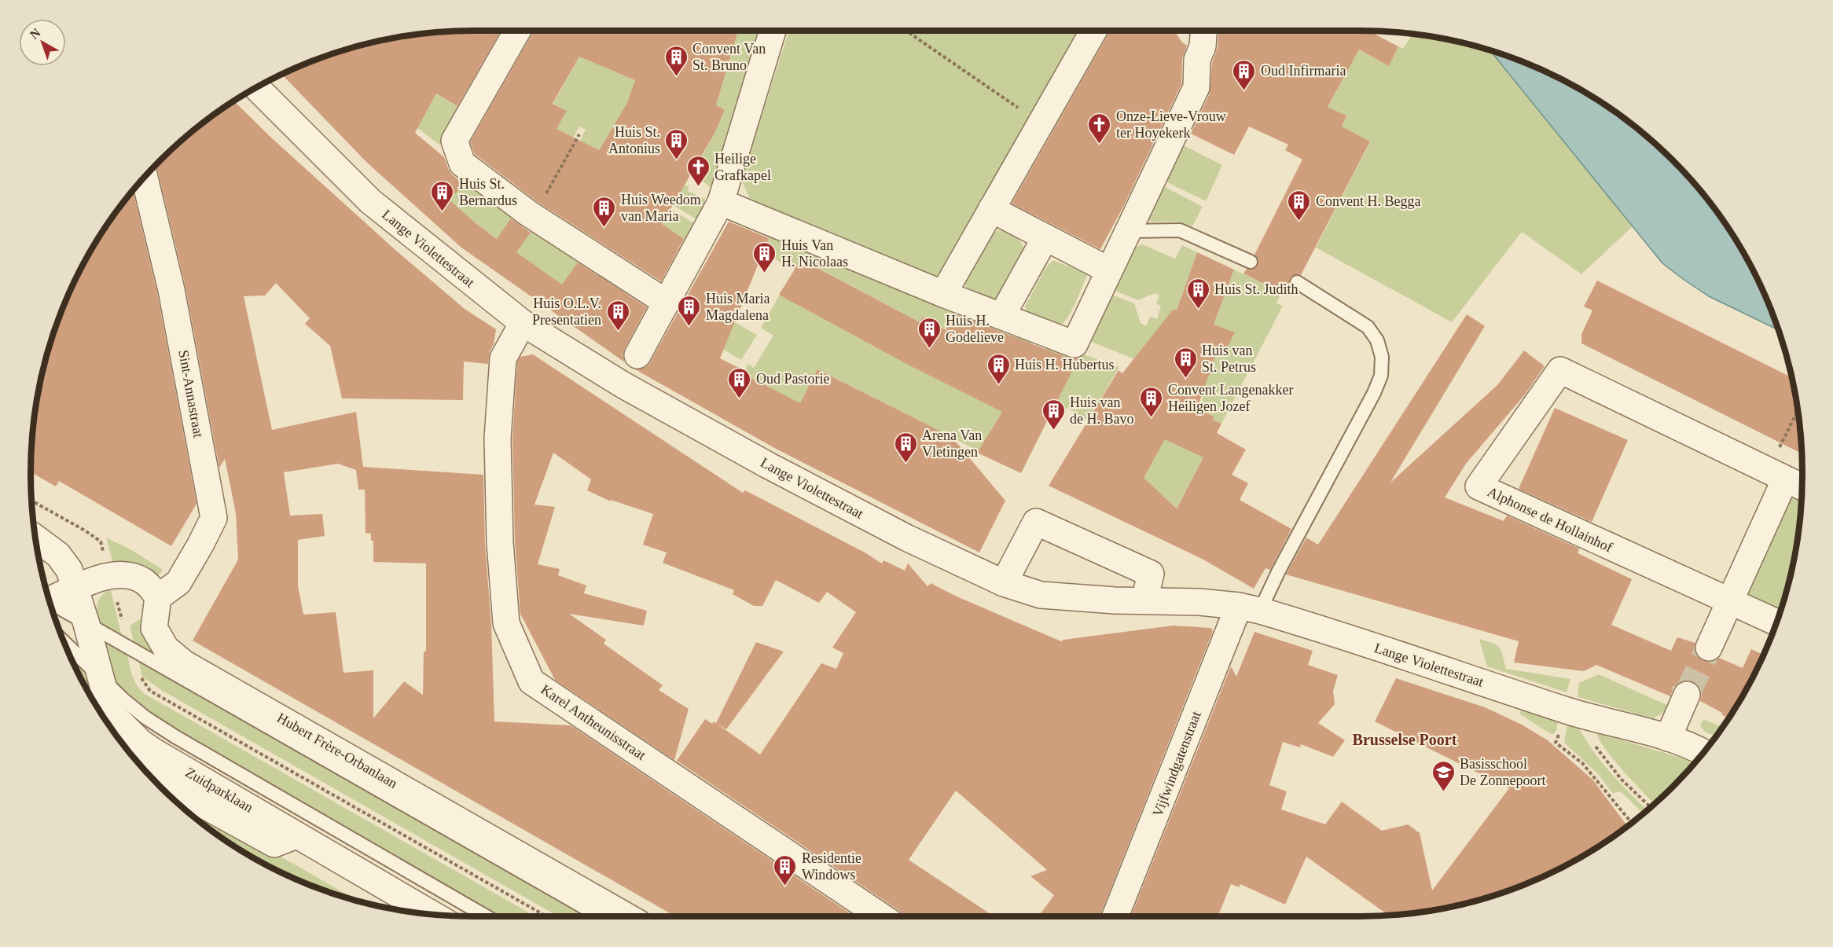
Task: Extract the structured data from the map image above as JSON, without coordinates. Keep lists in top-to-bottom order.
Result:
{
  "streets": {
    "street": [
      "Lange Violettestraat",
      "Sint-Annastraat",
      "Alphonse de Hollainhof",
      "Karel Antheunisstraat",
      "Hubert Frère-Orbanlaan",
      "Vijfwindgatenstraat",
      "Zuidparklaan"
    ]
  },
  "crossings": [
    ["Lange Violettestraat", "Karel Antheunisstraat"],
    ["Lange Violettestraat", "Vijfwindgatenstraat"],
    ["Sint-Annastraat", "Hubert Frère-Orbanlaan"]
  ],
  "districts": ["Brusselse Poort"],
  "places": {
    "building": [
      "Convent Van St. Bruno",
      "Oud Infirmaria",
      "Huis St. Antonius",
      "Huis St. Bernardus",
      "Convent H. Begga",
      "Huis Weedom van Maria",
      "Huis Van H. Nicolaas",
      "Huis St. Judith",
      "Huis Maria Magdalena",
      "Huis O.L.V. Presentatien",
      "Huis H. Godelieve",
      "Huis van St. Petrus",
      "Huis H. Hubertus",
      "Oud Pastorie",
      "Convent Langenakker Heiligen Jozef",
      "Huis van de H. Bavo",
      "Arena Van Vletingen",
      "Residentie Windows"
    ],
    "church": ["Onze-Lieve-Vrouw ter Hoyekerk", "Heilige Grafkapel"],
    "school or university": ["Basisschool De Zonnepoort"]
  },
  "north": "top left"
}
